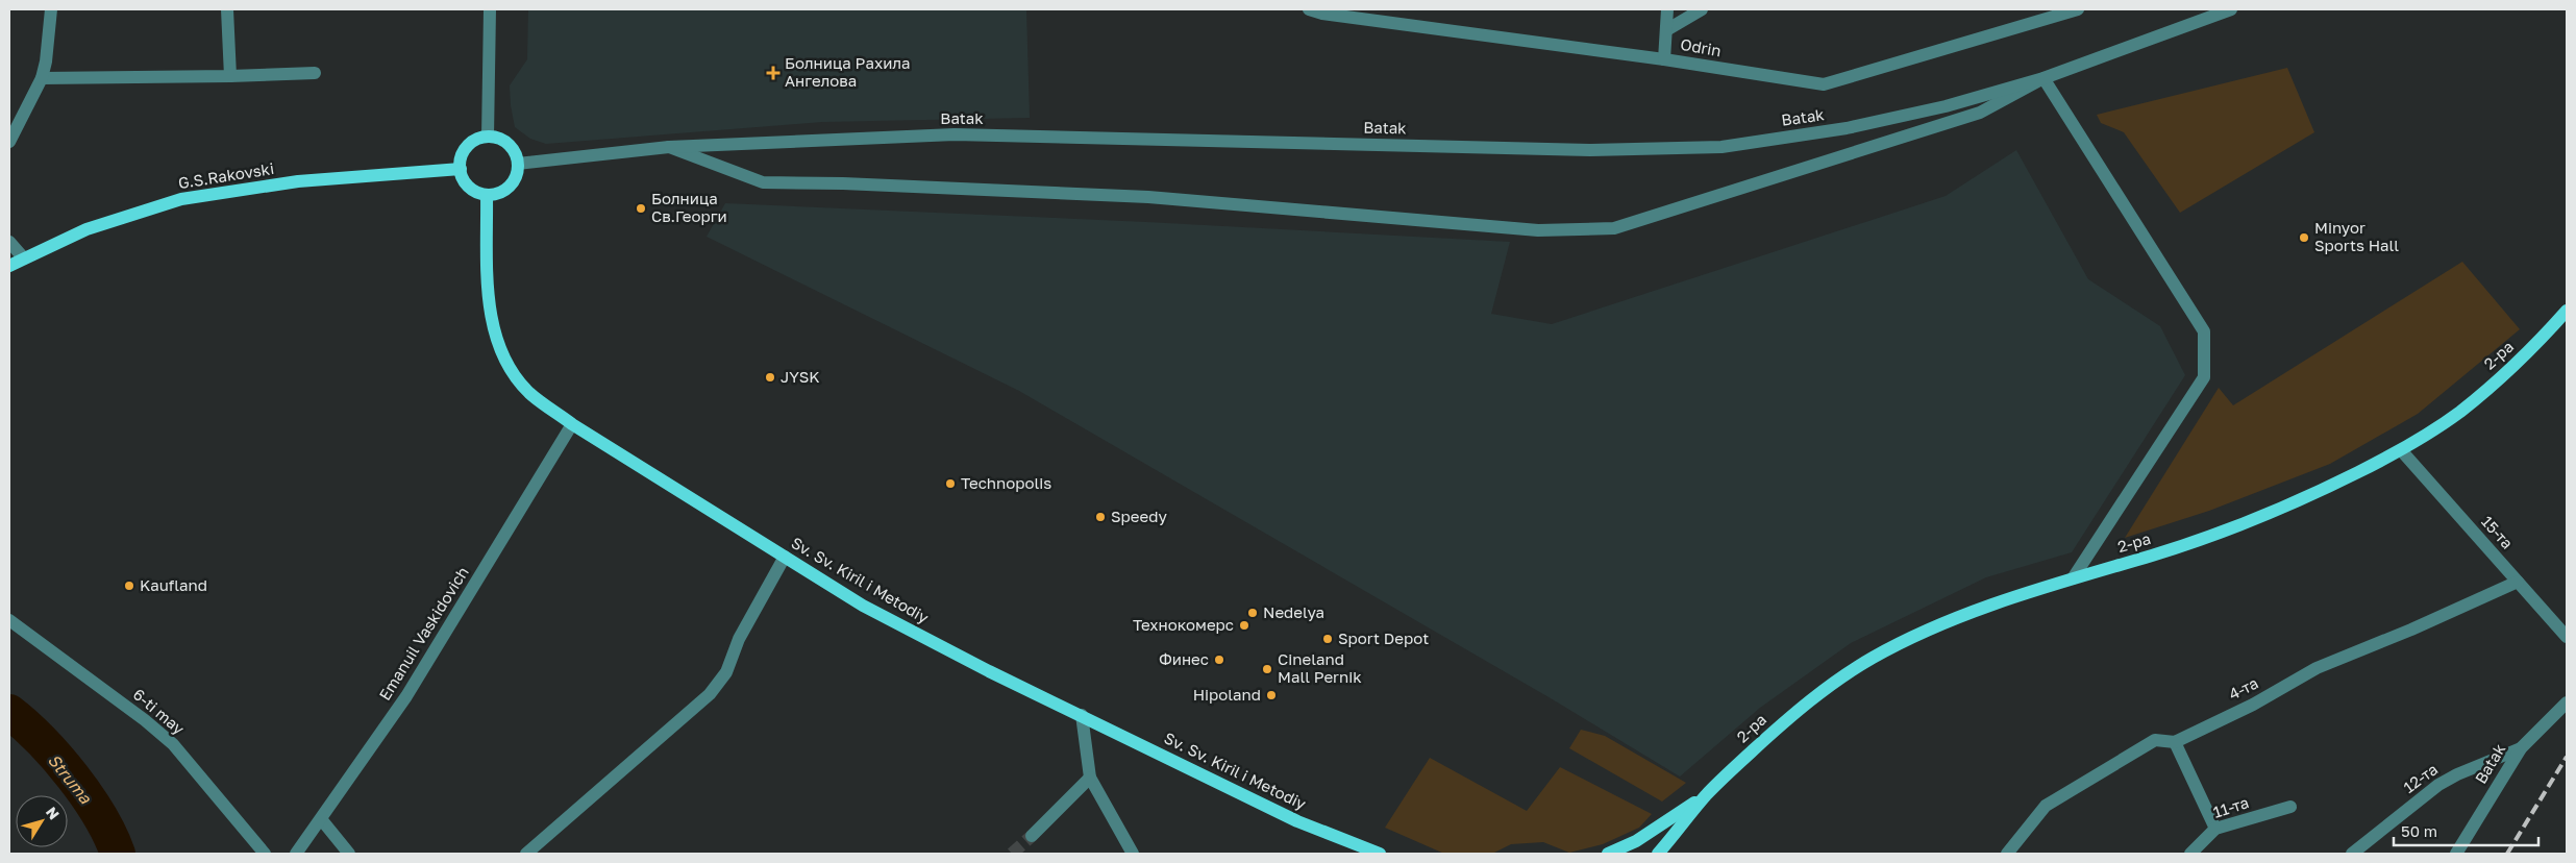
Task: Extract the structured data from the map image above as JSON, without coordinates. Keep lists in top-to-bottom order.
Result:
{
  "streets": {
    "main road": ["G.S.Rakovski", "2-ра", "Sv. Sv. Kiril i Metodiy"],
    "street": [
      "Odrin",
      "Batak",
      "15-та",
      "Emanuil Vaskidovich",
      "4-та",
      "6-ti may",
      "12-та",
      "11-та"
    ]
  },
  "crossings": [
    ["Batak", "G.S.Rakovski"],
    ["Batak", "Sv. Sv. Kiril i Metodiy"],
    ["Batak", "12-та"],
    ["G.S.Rakovski", "Sv. Sv. Kiril i Metodiy"],
    ["2-ра", "15-та"],
    ["15-та", "4-та"],
    ["Sv. Sv. Kiril i Metodiy", "Emanuil Vaskidovich"]
  ],
  "water": ["Struma"],
  "places": {
    "health": ["Болница Рахила Ангелова"],
    "other": [
      "Болница Св.Георги",
      "Minyor Sports Hall",
      "JYSK",
      "Technopolis",
      "Speedy",
      "Kaufland",
      "Nedelya",
      "Технокомерс",
      "Sport Depot",
      "Финес",
      "Cineland Mall Pernik",
      "Hipoland"
    ]
  },
  "scale_bar": "50 m",
  "north": "top right"
}
